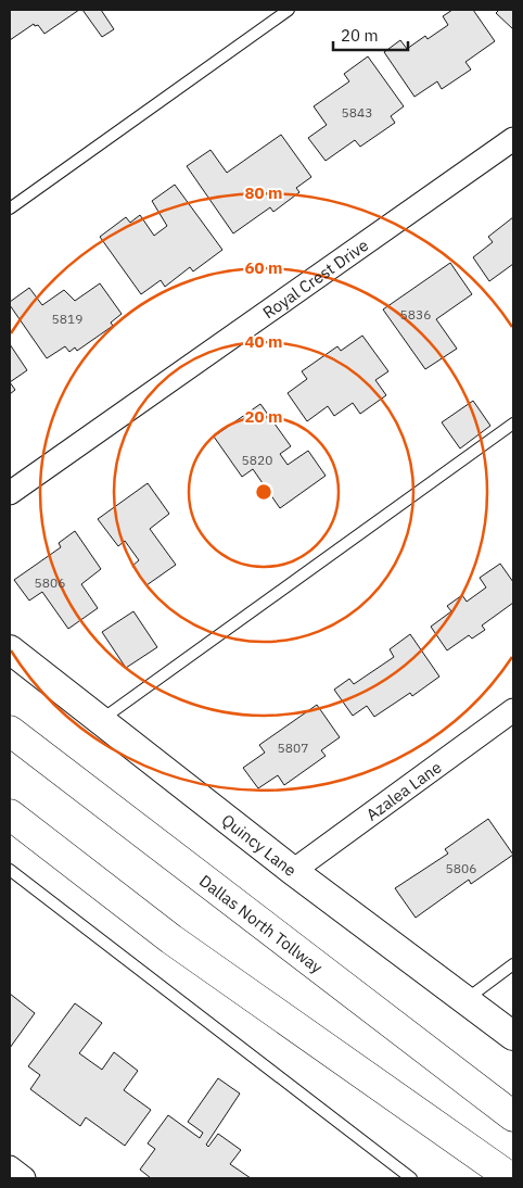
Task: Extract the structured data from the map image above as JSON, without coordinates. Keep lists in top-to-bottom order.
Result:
{
  "streets": {
    "highway": ["Dallas North Tollway"],
    "street": ["Royal Crest Drive", "Azalea Lane", "Quincy Lane"]
  },
  "crossings": [
    ["Azalea Lane", "Quincy Lane"]
  ],
  "house_numbers": [
    "5843",
    "5836",
    "5819",
    "5820",
    "5806",
    "5807",
    "5806"
  ],
  "scale_bar": "20 m",
  "rings": [
    "80 m",
    "60 m",
    "40 m",
    "20 m"
  ]
}
